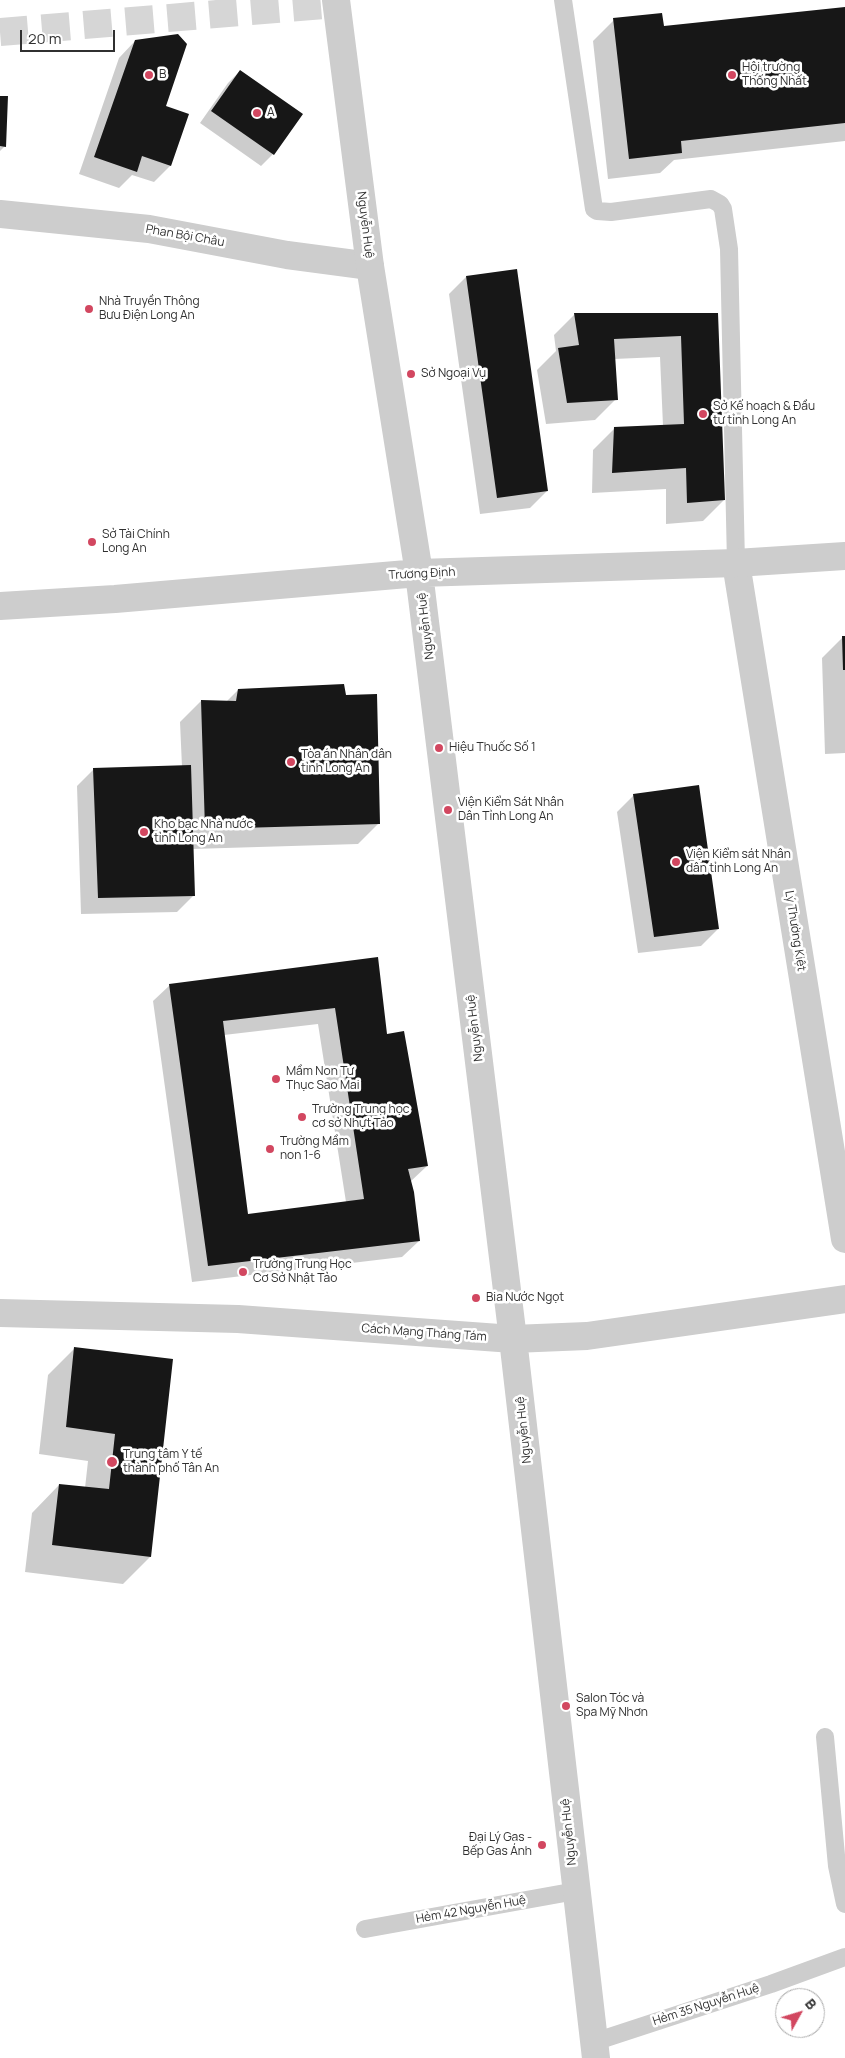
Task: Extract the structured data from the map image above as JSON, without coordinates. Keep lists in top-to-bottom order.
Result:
{
  "streets": {
    "street": [
      "Nguyễn Huệ",
      "Phan Bội Châu",
      "Trương Định",
      "Lý Thường Kiệt",
      "Cách Mạng Tháng Tám"
    ],
    "lane": ["Hẻm 42 Nguyễn Huệ", "Hẻm 35 Nguyễn Huệ"]
  },
  "crossings": [
    ["Nguyễn Huệ", "Phan Bội Châu"],
    ["Nguyễn Huệ", "Trương Định"],
    ["Nguyễn Huệ", "Cách Mạng Tháng Tám"],
    ["Nguyễn Huệ", "Hẻm 42 Nguyễn Huệ"],
    ["Nguyễn Huệ", "Hẻm 35 Nguyễn Huệ"],
    ["Trương Định", "Lý Thường Kiệt"]
  ],
  "places": [
    "B",
    "Hội trường Thống Nhất",
    "A",
    "Nhà Truyền Thông Bưu Điện Long An",
    "Sở Ngoại Vụ",
    "Sở Kế hoạch & Đầu tư tỉnh Long An",
    "Sở Tài Chính Long An",
    "Hiệu Thuốc Số 1",
    "Tòa án Nhân dân tỉnh Long An",
    "Viện Kiểm Sát Nhân Dân Tỉnh Long An",
    "Kho bạc Nhà nước tỉnh Long An",
    "Viện Kiểm sát Nhân dân tỉnh Long An",
    "Mầm Non Tư Thục Sao Mai",
    "Trường Trung học cơ sở Nhựt Tảo",
    "Trường Mầm non 1-6",
    "Trường Trung Học Cơ Sở Nhật Tảo",
    "Bia Nước Ngọt",
    "Trung tâm Y tế thành phố Tân An",
    "Salon Tóc và Spa Mỹ Nhơn",
    "Đại Lý Gas - Bếp Gas Ánh"
  ],
  "scale_bar": "20 m",
  "north": "top right"
}
